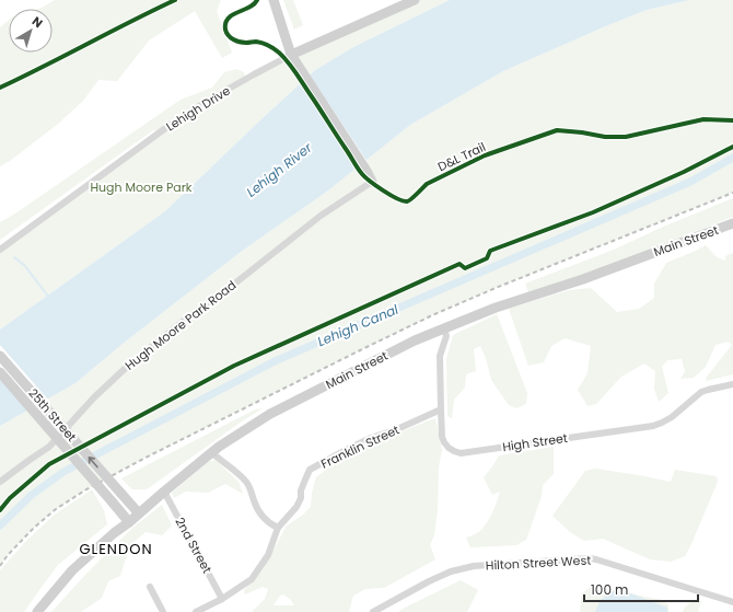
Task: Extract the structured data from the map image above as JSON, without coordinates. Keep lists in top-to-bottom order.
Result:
{
  "streets": {
    "street": [
      "Lehigh Drive",
      "Main Street",
      "Hugh Moore Park Road",
      "25th Street",
      "High Street",
      "Franklin Street",
      "2nd Street",
      "Hilton Street West"
    ],
    "cycle path": ["D&L Trail"]
  },
  "crossings": [
    ["Main Street", "25th Street"],
    ["Main Street", "High Street"],
    ["Main Street", "2nd Street"],
    ["High Street", "Franklin Street"],
    ["Franklin Street", "2nd Street"]
  ],
  "districts": ["GLENDON"],
  "water": ["Lehigh River", "Lehigh Canal"],
  "parks": ["Hugh Moore Park"],
  "scale_bar": "100 m",
  "north": "top right"
}
